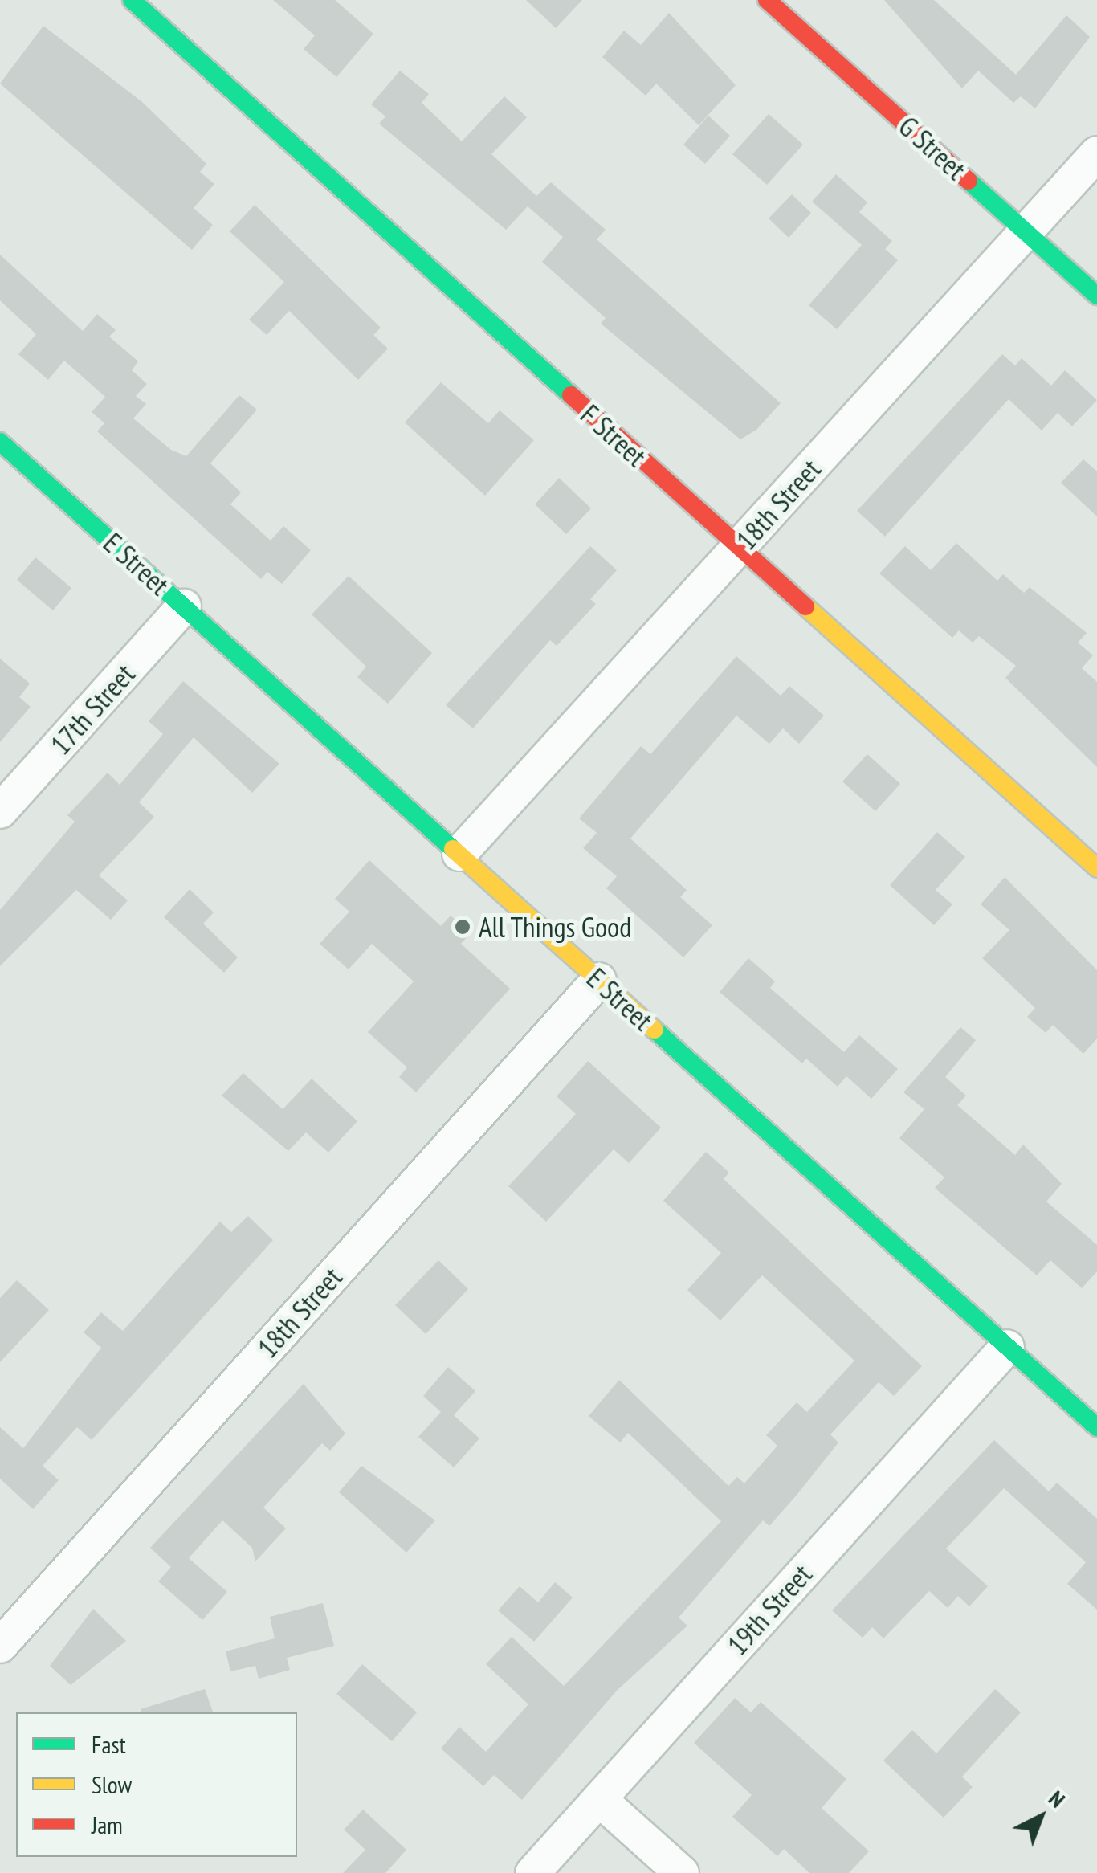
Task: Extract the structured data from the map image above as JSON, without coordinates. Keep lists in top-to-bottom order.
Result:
{
  "streets": {
    "street": [
      "G Street",
      "F Street",
      "18th Street",
      "E Street",
      "17th Street",
      "19th Street"
    ]
  },
  "crossings": [
    ["G Street", "18th Street"],
    ["F Street", "18th Street"],
    ["18th Street", "E Street"],
    ["E Street", "17th Street"],
    ["E Street", "19th Street"]
  ],
  "places": ["All Things Good"],
  "legend": ["Fast", "Slow", "Jam"],
  "north": "top right"
}
